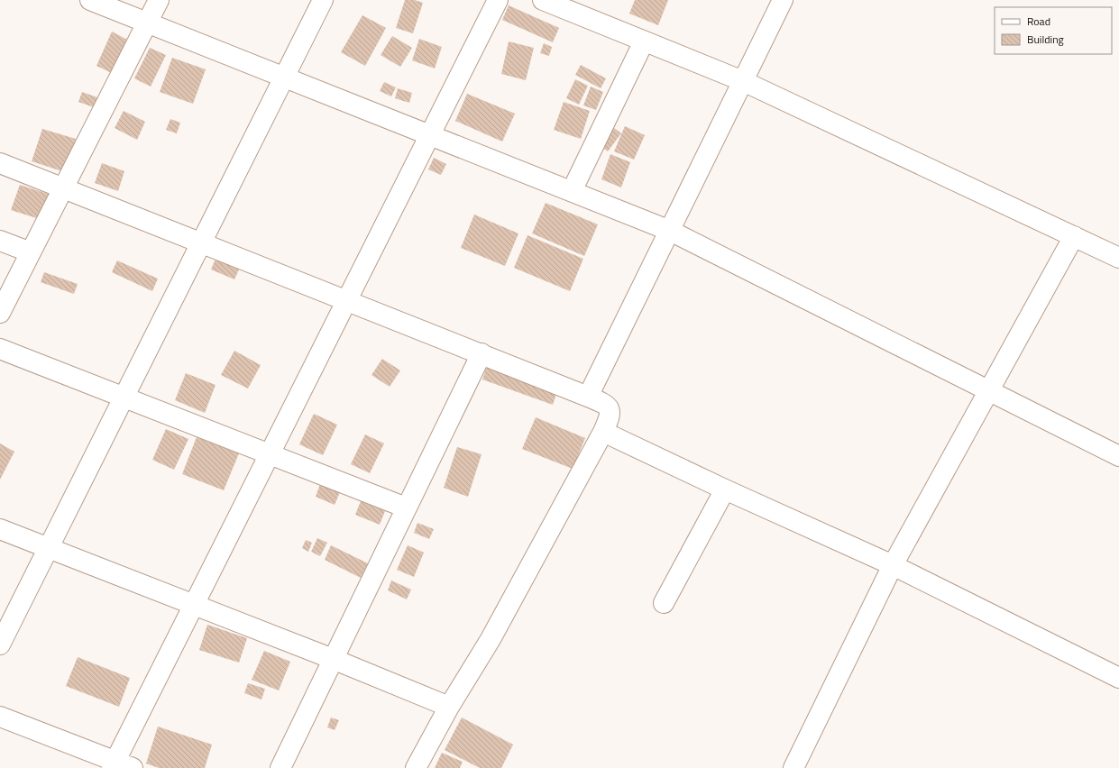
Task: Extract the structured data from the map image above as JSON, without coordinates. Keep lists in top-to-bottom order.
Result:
{
  "legend": ["Road", "Building"]
}
